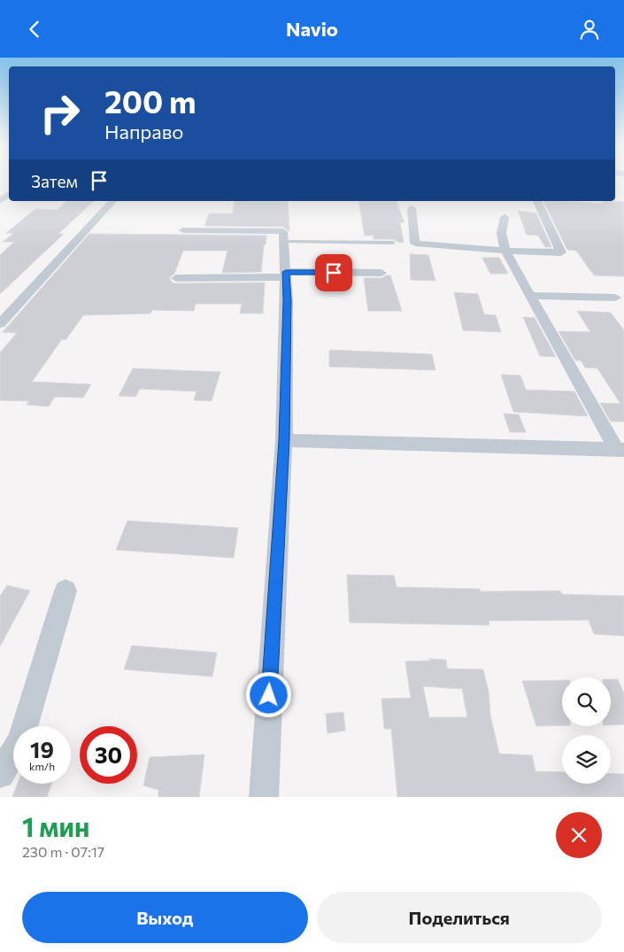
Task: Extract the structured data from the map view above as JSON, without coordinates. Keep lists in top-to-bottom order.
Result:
{
  "page": {
    "header": "Navio",
    "turn": ["200 m", "Направо"],
    "then": "Затем",
    "speed": "19 km/h",
    "limit": "30",
    "heading": ["1 мин", "230 m · 07:17"],
    "buttons": ["Выход", "Поделиться"]
  }
}
